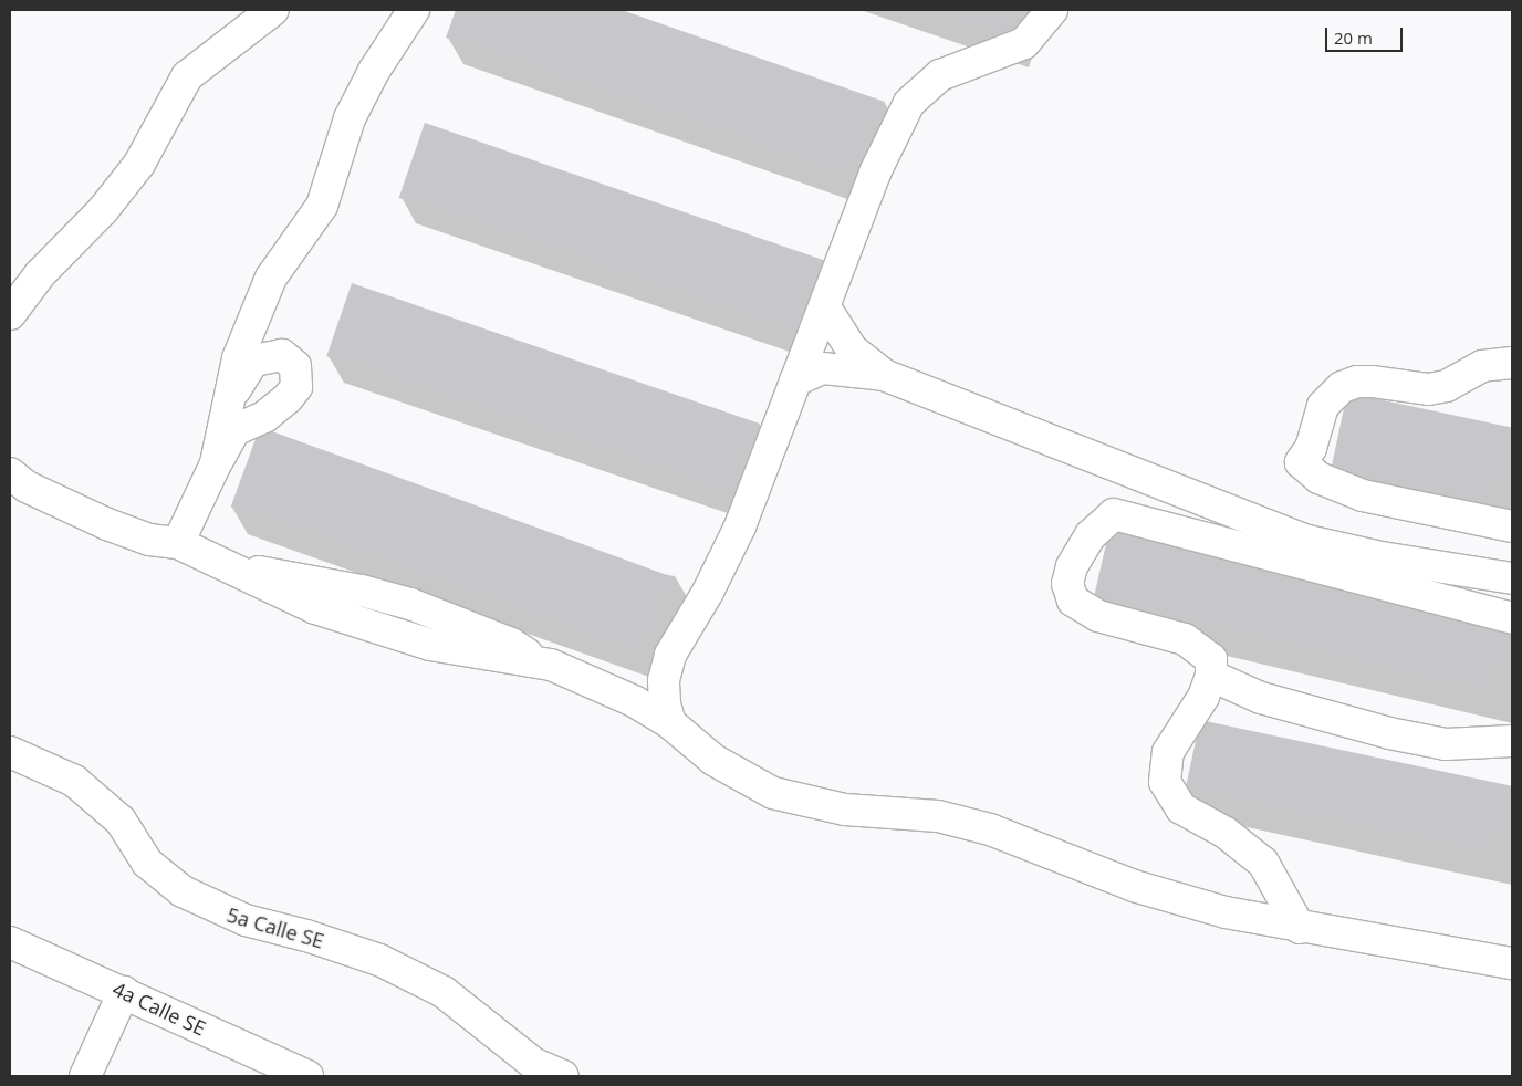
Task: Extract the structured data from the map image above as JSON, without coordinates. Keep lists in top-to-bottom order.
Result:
{
  "streets": {
    "street": ["5a Calle SE", "4a Calle SE"]
  },
  "scale_bar": "20 m"
}
